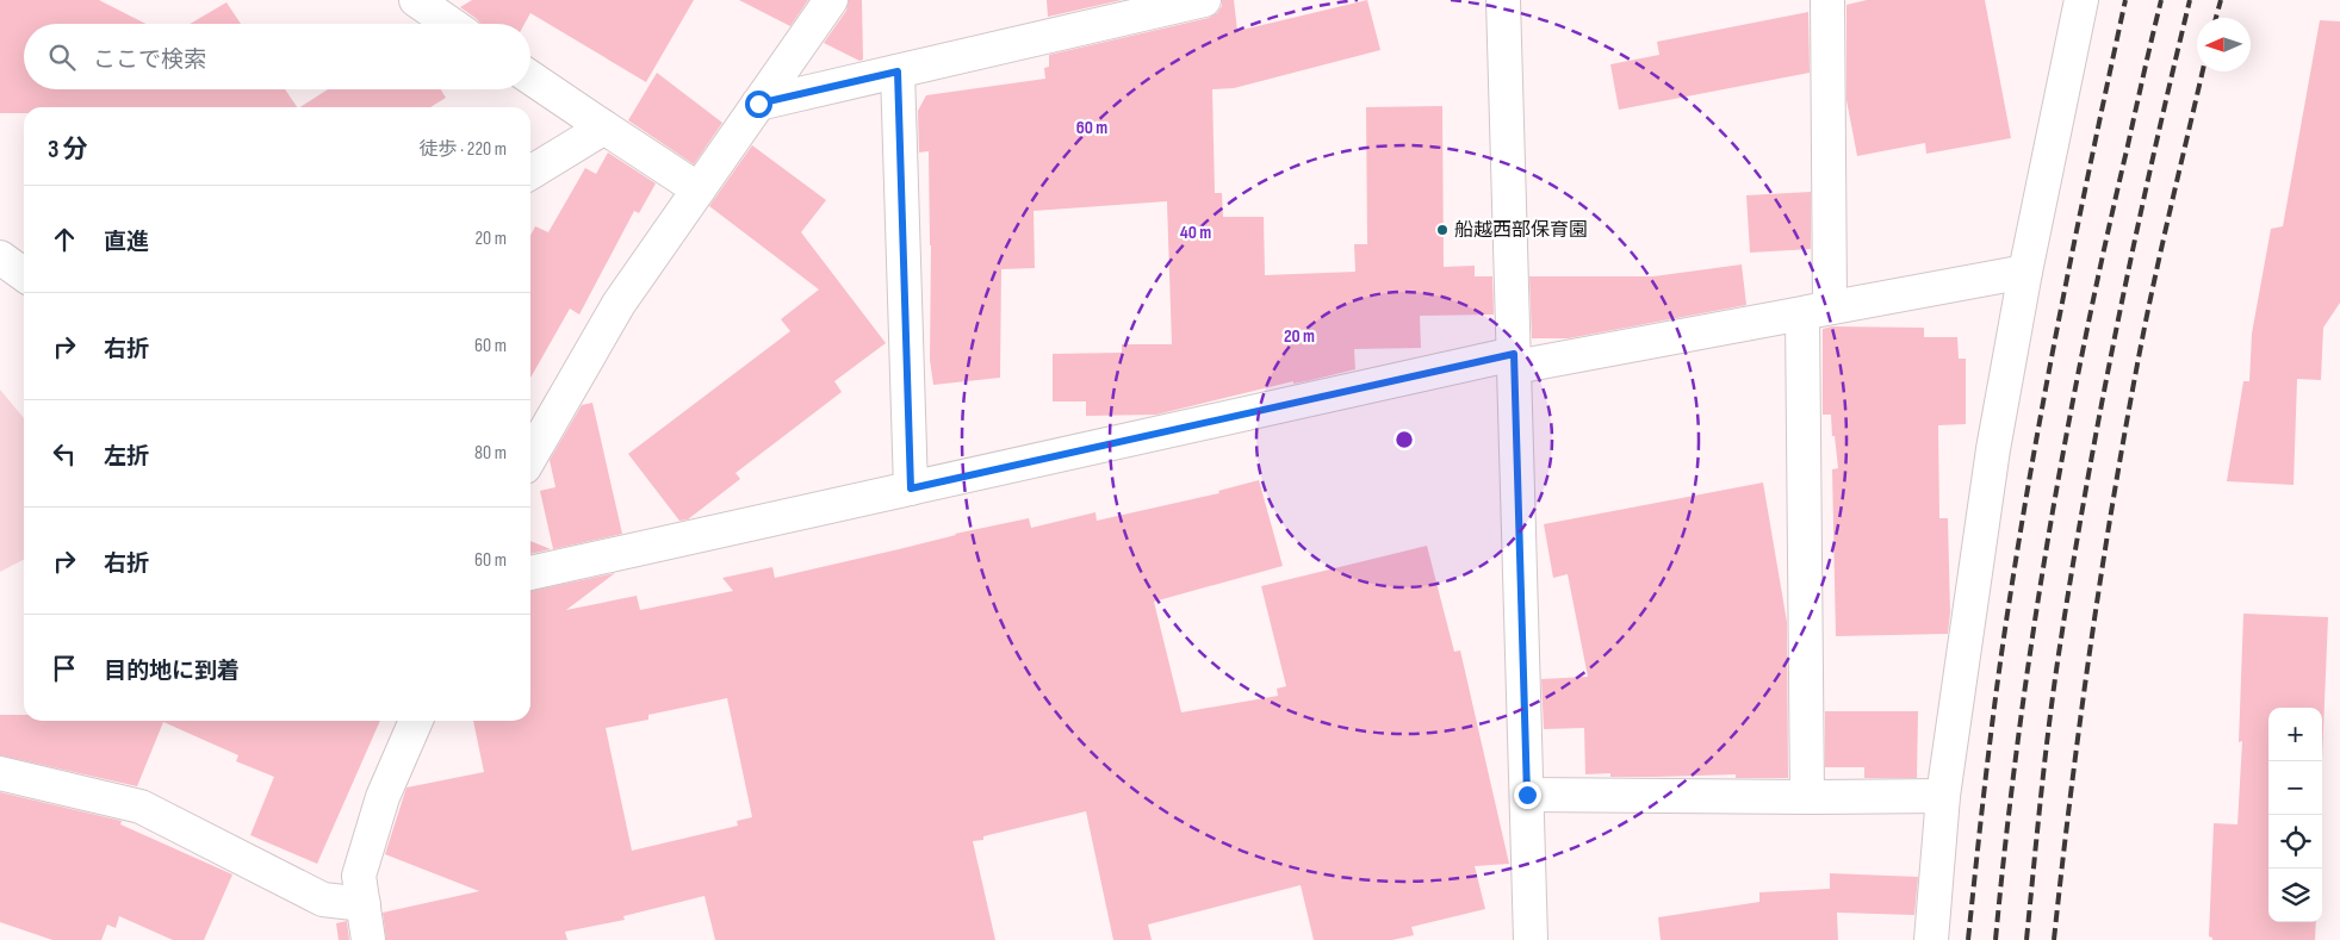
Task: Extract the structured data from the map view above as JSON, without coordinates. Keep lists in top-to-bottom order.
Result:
{
  "places": ["船越西部保育園"],
  "north": "left",
  "page": {
    "search": "ここで検索",
    "heading": ["3 分", "徒歩 · 220 m"],
    "list": [
      ["直進", "20 m"],
      ["右折", "60 m"],
      ["左折", "80 m"],
      ["右折", "60 m"],
      "目的地に到着"
    ],
    "map_buttons": ["+", "−"]
  },
  "rings": ["60 m", "40 m", "20 m"]
}
